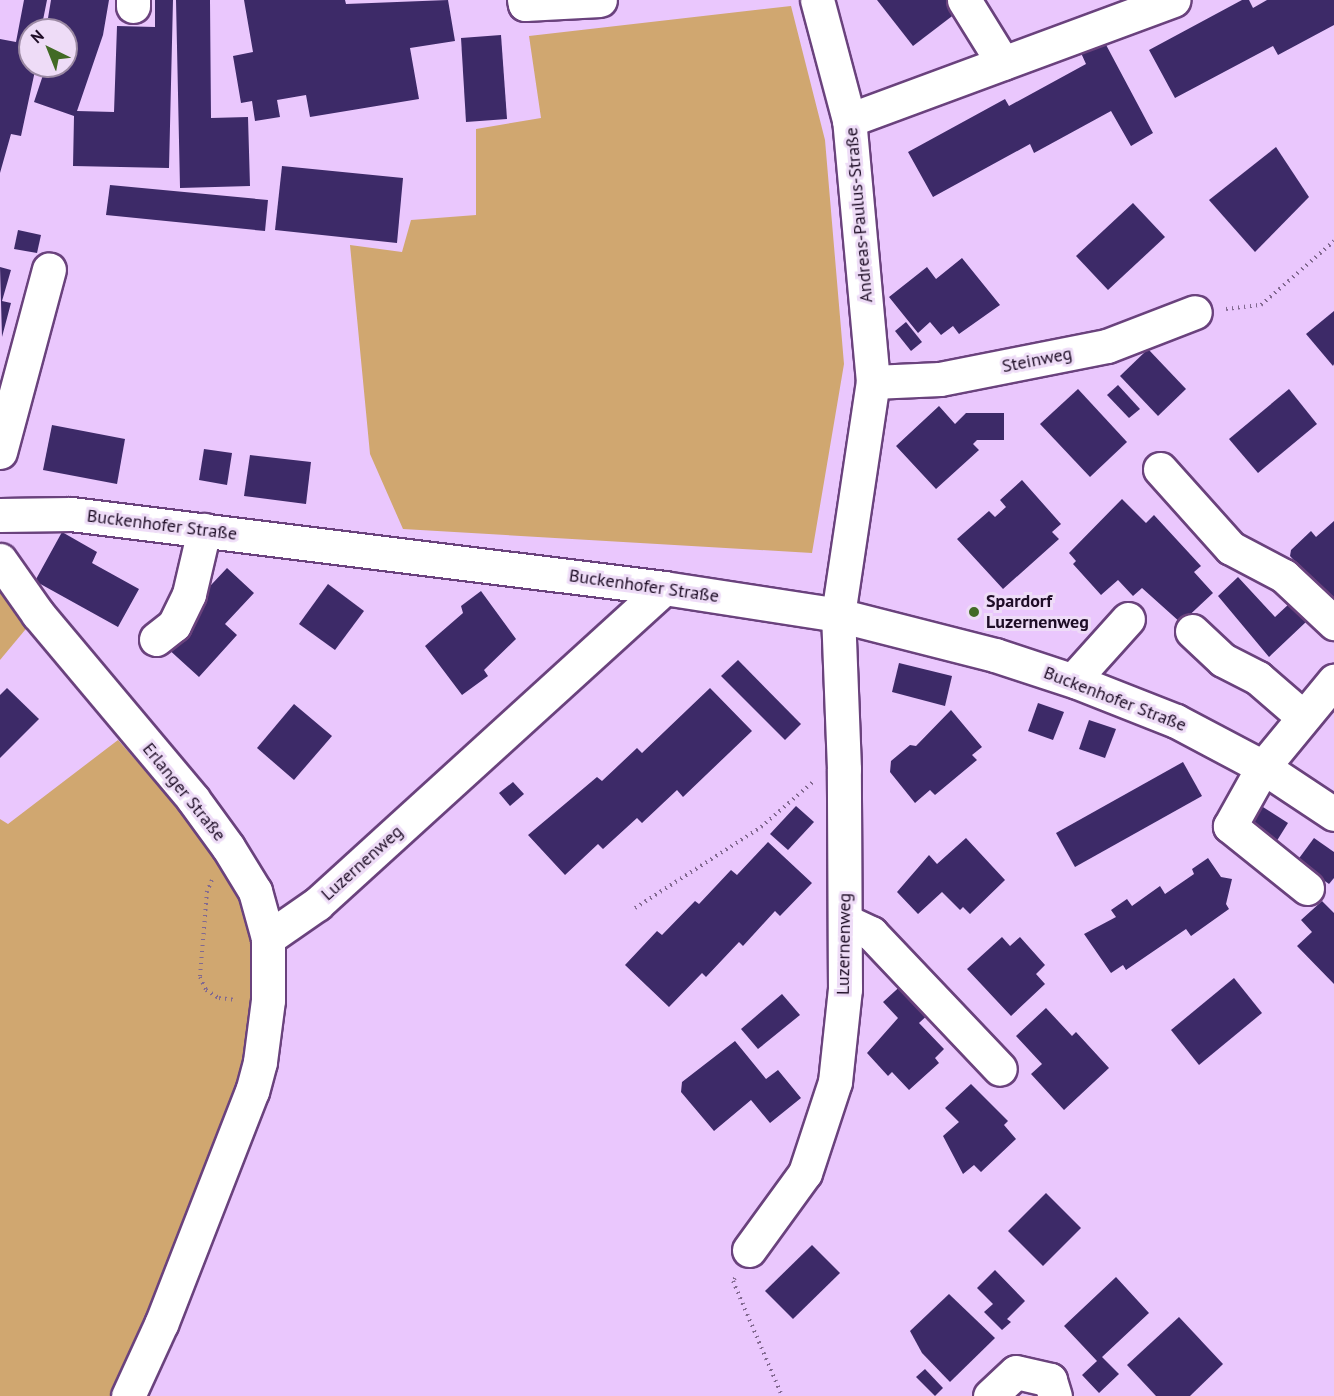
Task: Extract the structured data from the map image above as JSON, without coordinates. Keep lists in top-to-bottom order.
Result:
{
  "streets": {
    "street": [
      "Andreas-Paulus-Straße",
      "Steinweg",
      "Buckenhofer Straße",
      "Erlanger Straße",
      "Luzernenweg"
    ]
  },
  "crossings": [
    ["Andreas-Paulus-Straße", "Steinweg"],
    ["Andreas-Paulus-Straße", "Buckenhofer Straße"],
    ["Andreas-Paulus-Straße", "Luzernenweg"],
    ["Buckenhofer Straße", "Luzernenweg"],
    ["Erlanger Straße", "Luzernenweg"]
  ],
  "places": ["Spardorf Luzernenweg"],
  "north": "top left"
}
